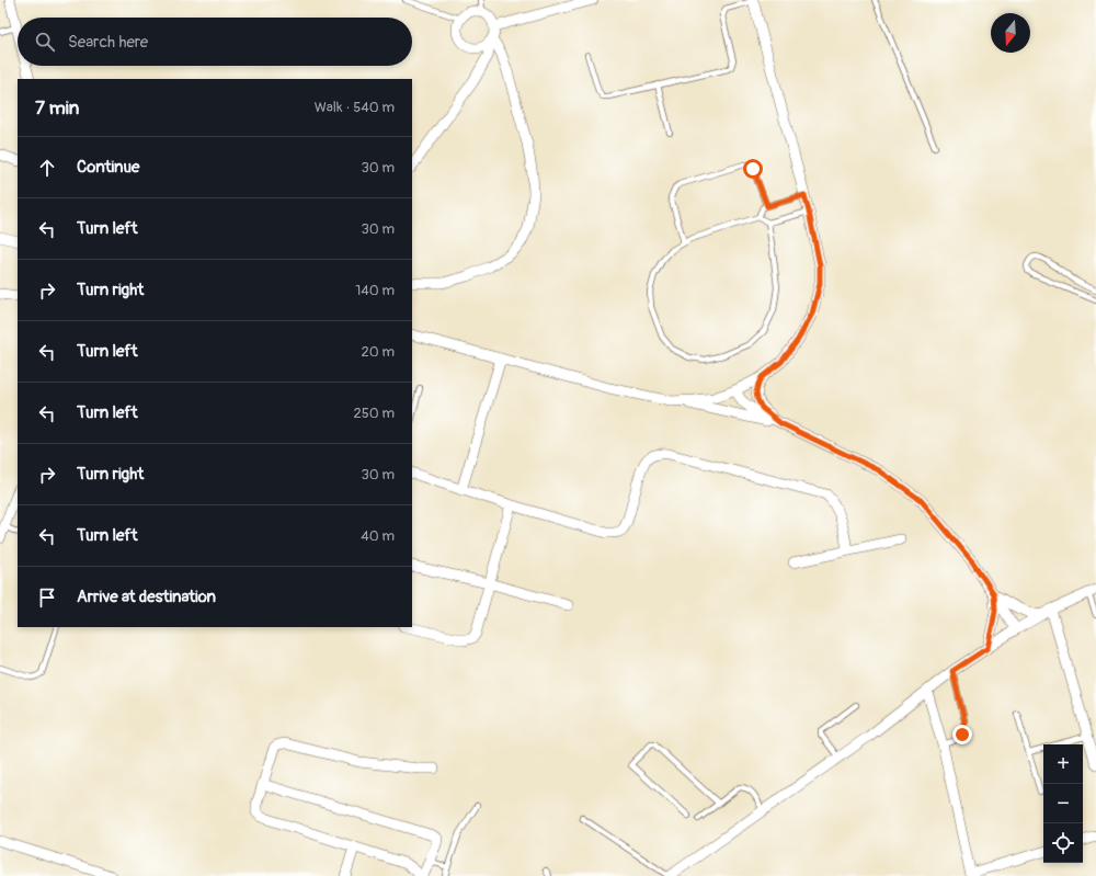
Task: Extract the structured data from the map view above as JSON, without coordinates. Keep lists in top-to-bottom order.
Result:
{
  "north": "bottom",
  "page": {
    "search": "Search here",
    "heading": ["7 min", "Walk · 540 m"],
    "list": [
      ["Continue", "30 m"],
      ["Turn left", "30 m"],
      ["Turn right", "140 m"],
      ["Turn left", "20 m"],
      ["Turn left", "250 m"],
      ["Turn right", "30 m"],
      ["Turn left", "40 m"],
      "Arrive at destination"
    ],
    "map_buttons": ["+", "−"]
  }
}
